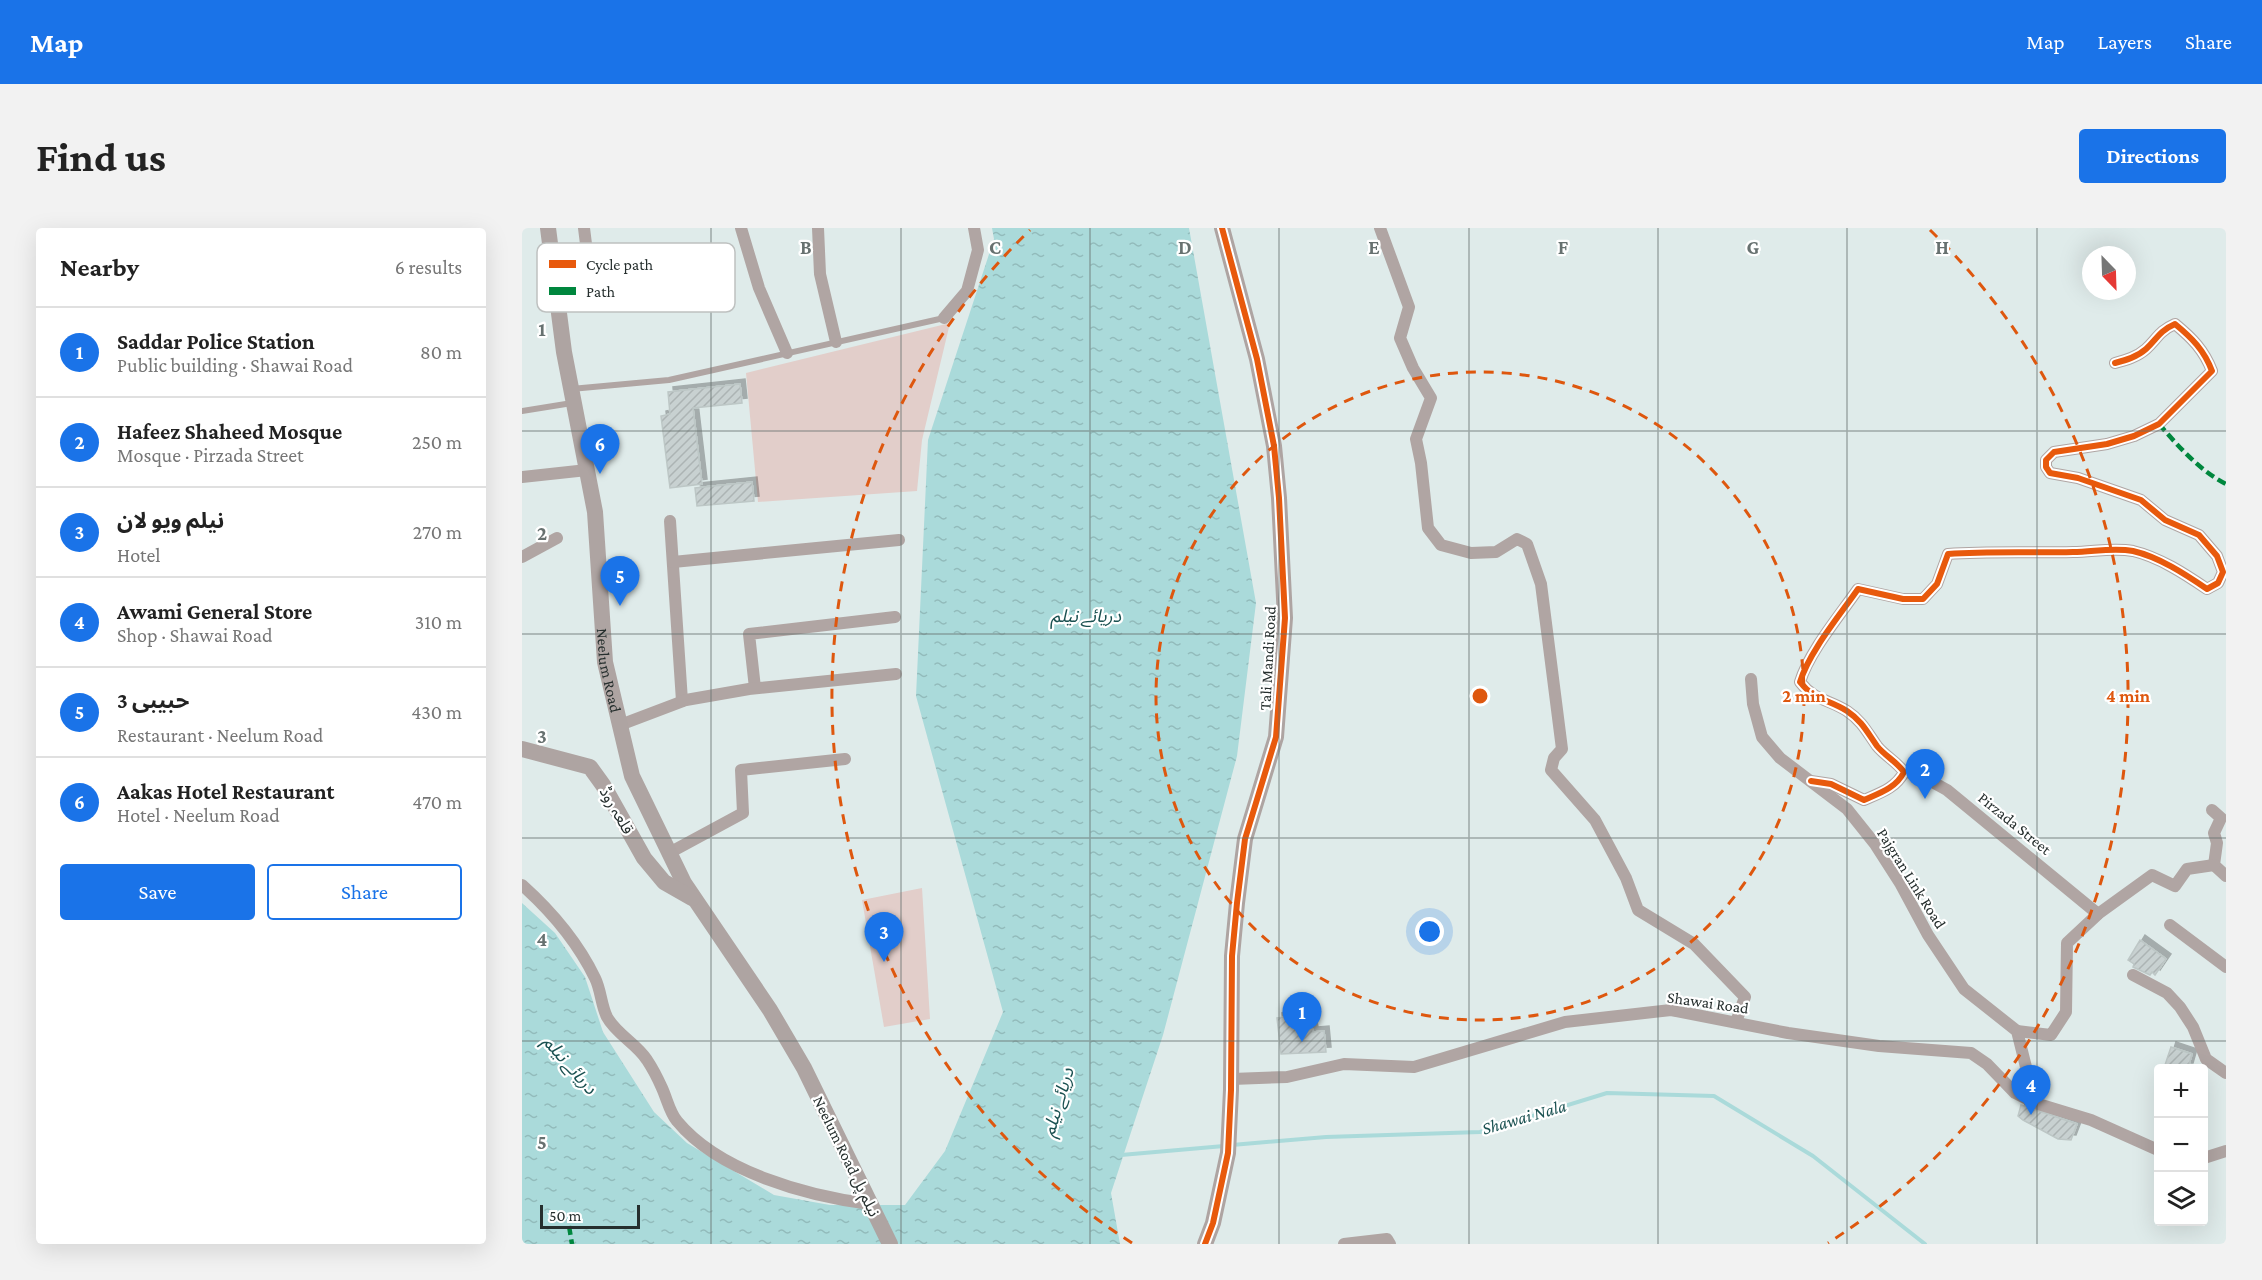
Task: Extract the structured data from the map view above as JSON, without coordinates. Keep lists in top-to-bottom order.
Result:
{
  "streets": {
    "street": [
      "Tali Mandi Road",
      "Neelum Road",
      "قلعہ روڈ",
      "Pirzada Street",
      "Pajgran Link Road",
      "Shawai Road",
      "Neelum Road نیلم پل"
    ]
  },
  "crossings": [
    ["Tali Mandi Road", "Shawai Road"],
    ["Neelum Road", "قلعہ روڈ"],
    ["Neelum Road", "Neelum Road نیلم پل"]
  ],
  "water": ["دریائے نیلم", "Shawai Nala"],
  "legend": ["Cycle path", "Path"],
  "scale_bar": "50 m",
  "north": "bottom right",
  "page": {
    "header": "Map",
    "nav": ["Map", "Layers", "Share"],
    "buttons": [
      "Directions",
      ["Save", "Share"]
    ],
    "title": "Find us",
    "heading": ["Nearby", "6 results"],
    "list": [
      {
        "mark": "1",
        "name": "Saddar Police Station",
        "note": "Public building · Shawai Road",
        "value": "80 m"
      },
      {
        "mark": "2",
        "name": "Hafeez Shaheed Mosque",
        "note": "Mosque · Pirzada Street",
        "value": "250 m"
      },
      {
        "mark": "3",
        "name": "نیلم ویو لان",
        "note": "Hotel",
        "value": "270 m"
      },
      {
        "mark": "4",
        "name": "Awami General Store",
        "note": "Shop · Shawai Road",
        "value": "310 m"
      },
      {
        "mark": "5",
        "name": "حبیبی 3",
        "note": "Restaurant · Neelum Road",
        "value": "430 m"
      },
      {
        "mark": "6",
        "name": "Aakas Hotel Restaurant",
        "note": "Hotel · Neelum Road",
        "value": "470 m"
      }
    ],
    "pins": [
      "6",
      "5",
      "2",
      "3",
      "1",
      "4"
    ],
    "map_buttons": ["+", "−"],
    "scale": "50 m"
  },
  "grid": {
    "columns": [
      "B",
      "C",
      "D",
      "E",
      "F",
      "G",
      "H"
    ],
    "rows": [
      "1",
      "2",
      "3",
      "4",
      "5"
    ]
  },
  "rings": ["2 min", "4 min"]
}
